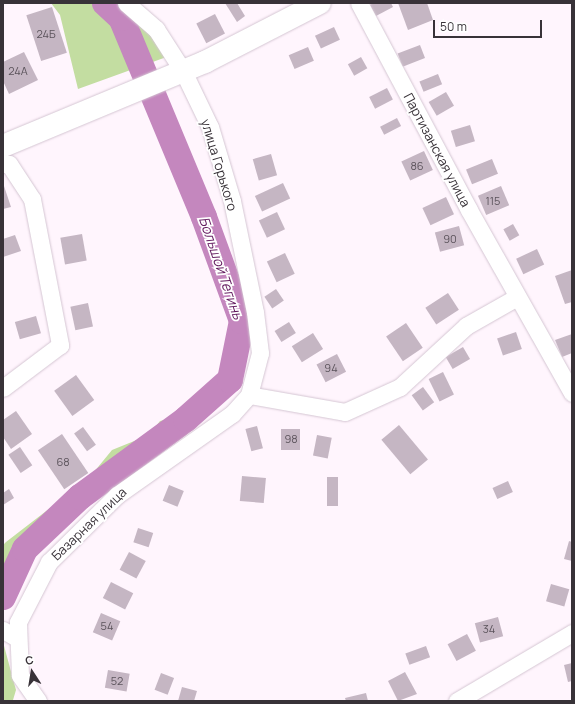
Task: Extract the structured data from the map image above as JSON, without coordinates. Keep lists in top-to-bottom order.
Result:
{
  "streets": {
    "street": ["Партизанская улица", "улица Горького", "Базарная улица"]
  },
  "crossings": [
    ["улица Горького", "Базарная улица"]
  ],
  "water": ["Большой Тегинь"],
  "house_numbers": [
    "24Б",
    "24А",
    "86",
    "115",
    "90",
    "94",
    "98",
    "68",
    "54",
    "34",
    "52"
  ],
  "scale_bar": "50 m",
  "north": "top"
}
